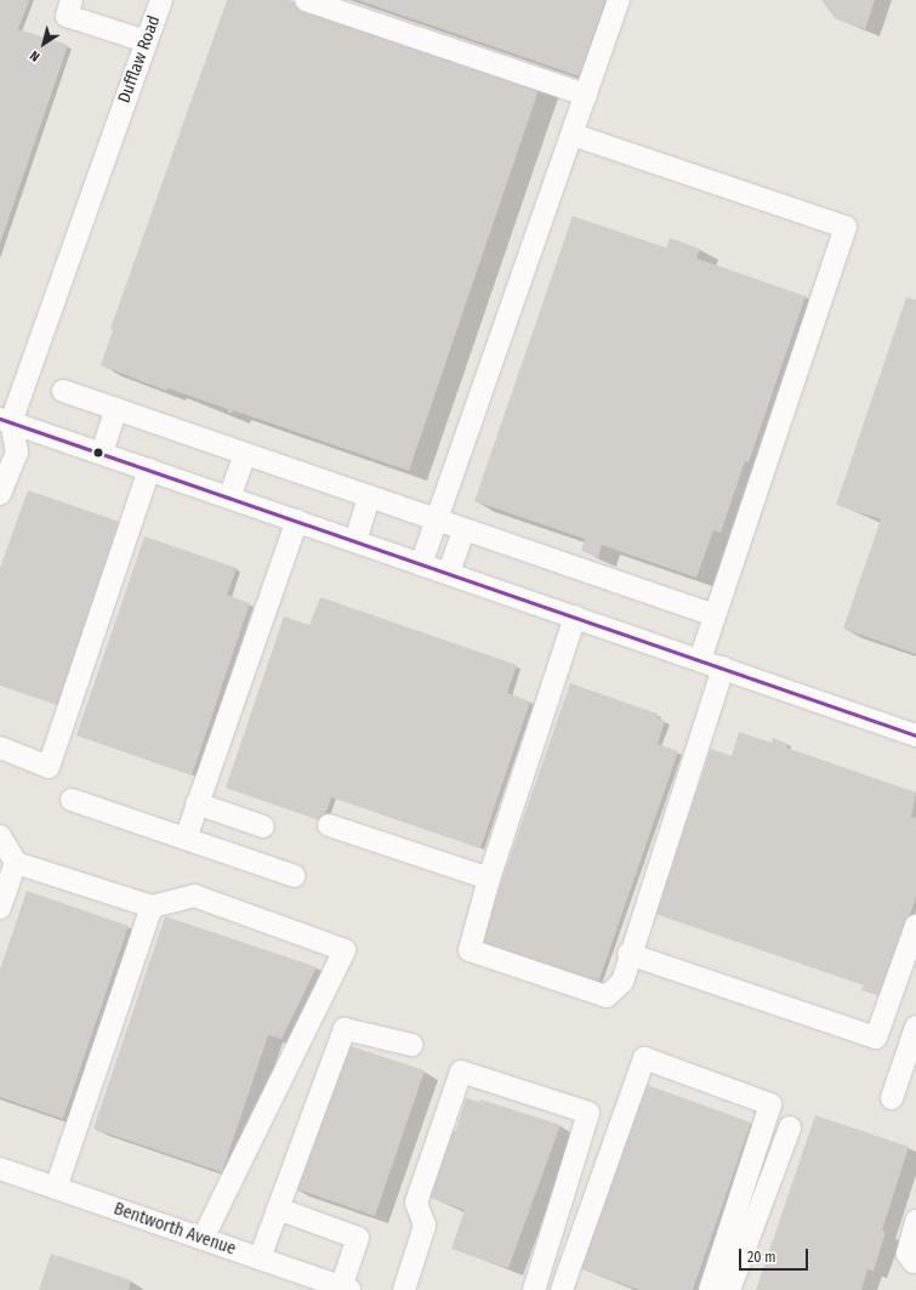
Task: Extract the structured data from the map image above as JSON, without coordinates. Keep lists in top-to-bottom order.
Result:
{
  "streets": {
    "street": ["Dufflaw Road", "Bentworth Avenue"]
  },
  "scale_bar": "20 m",
  "north": "bottom left"
}
